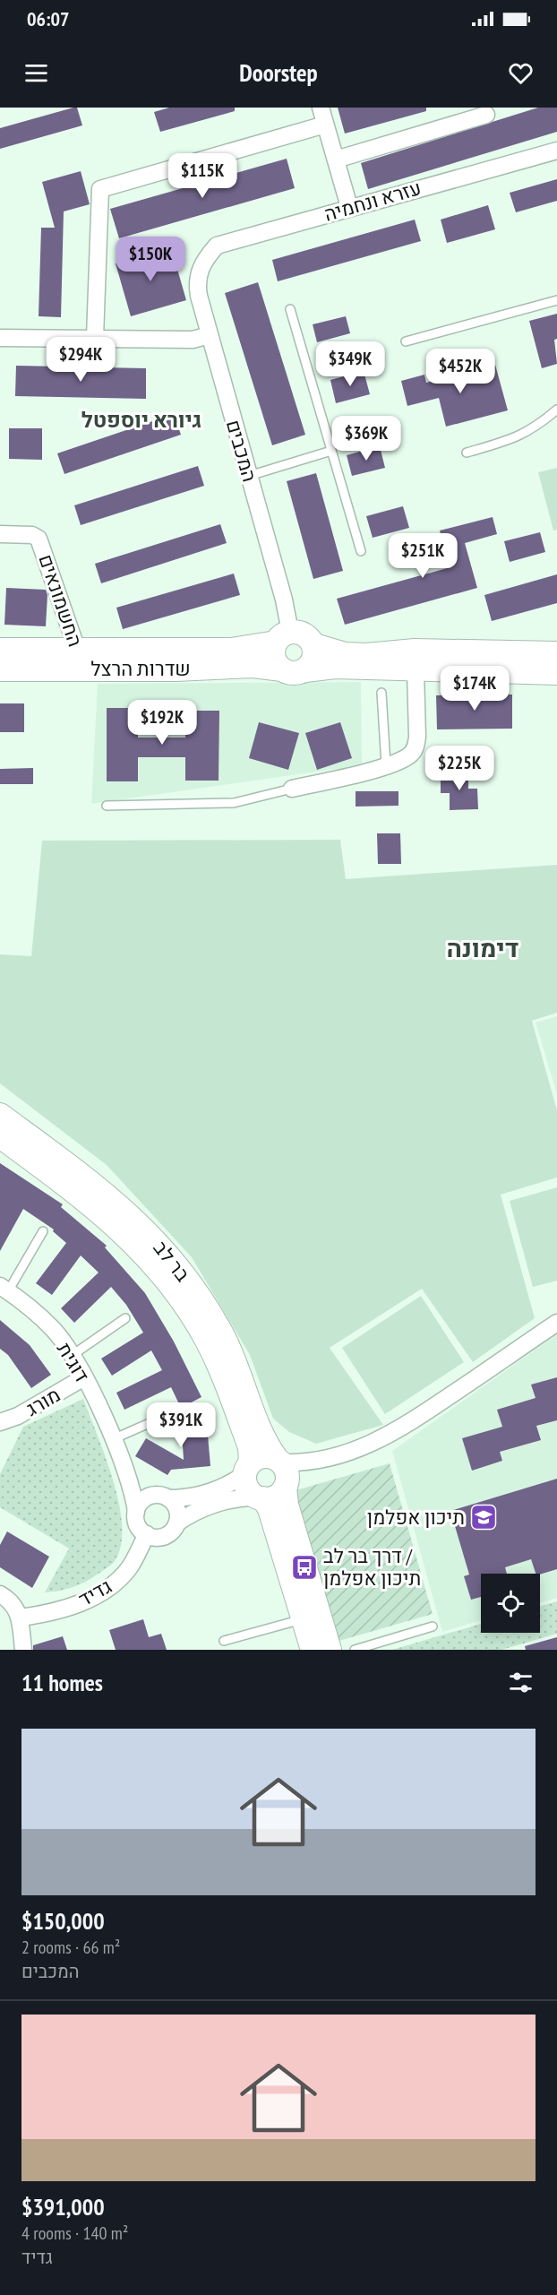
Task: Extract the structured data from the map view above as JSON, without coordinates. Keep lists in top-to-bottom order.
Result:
{
  "streets": {
    "street": [
      "עזרא ונחמיה",
      "המכבים",
      "החשמונאים",
      "שדרות הרצל",
      "בר לב",
      "דוגית",
      "מורג",
      "גדיד"
    ]
  },
  "crossings": [
    ["עזרא ונחמיה", "המכבים"],
    ["המכבים", "שדרות הרצל"],
    ["החשמונאים", "שדרות הרצל"],
    ["דוגית", "מורג"],
    ["דוגית", "גדיד"]
  ],
  "districts": ["גיורא יוספטל", "דימונה"],
  "places": {
    "school or university": ["תיכון אפלמן"],
    "bus stop": ["דרך בר לב / תיכון אפלמן"]
  },
  "page": {
    "status": "06:07",
    "header": "Doorstep",
    "price": [
      "$115K",
      "$150K",
      "$294K",
      "$349K",
      "$452K",
      "$369K",
      "$251K",
      "$174K",
      "$192K",
      "$225K",
      "$391K"
    ],
    "heading": "11 homes",
    "list": [
      {
        "name": "$150,000",
        "note": "2 rooms · 66 m² · המכבים"
      },
      {
        "name": "$391,000",
        "note": "4 rooms · 140 m² · גדיד"
      }
    ]
  }
}
